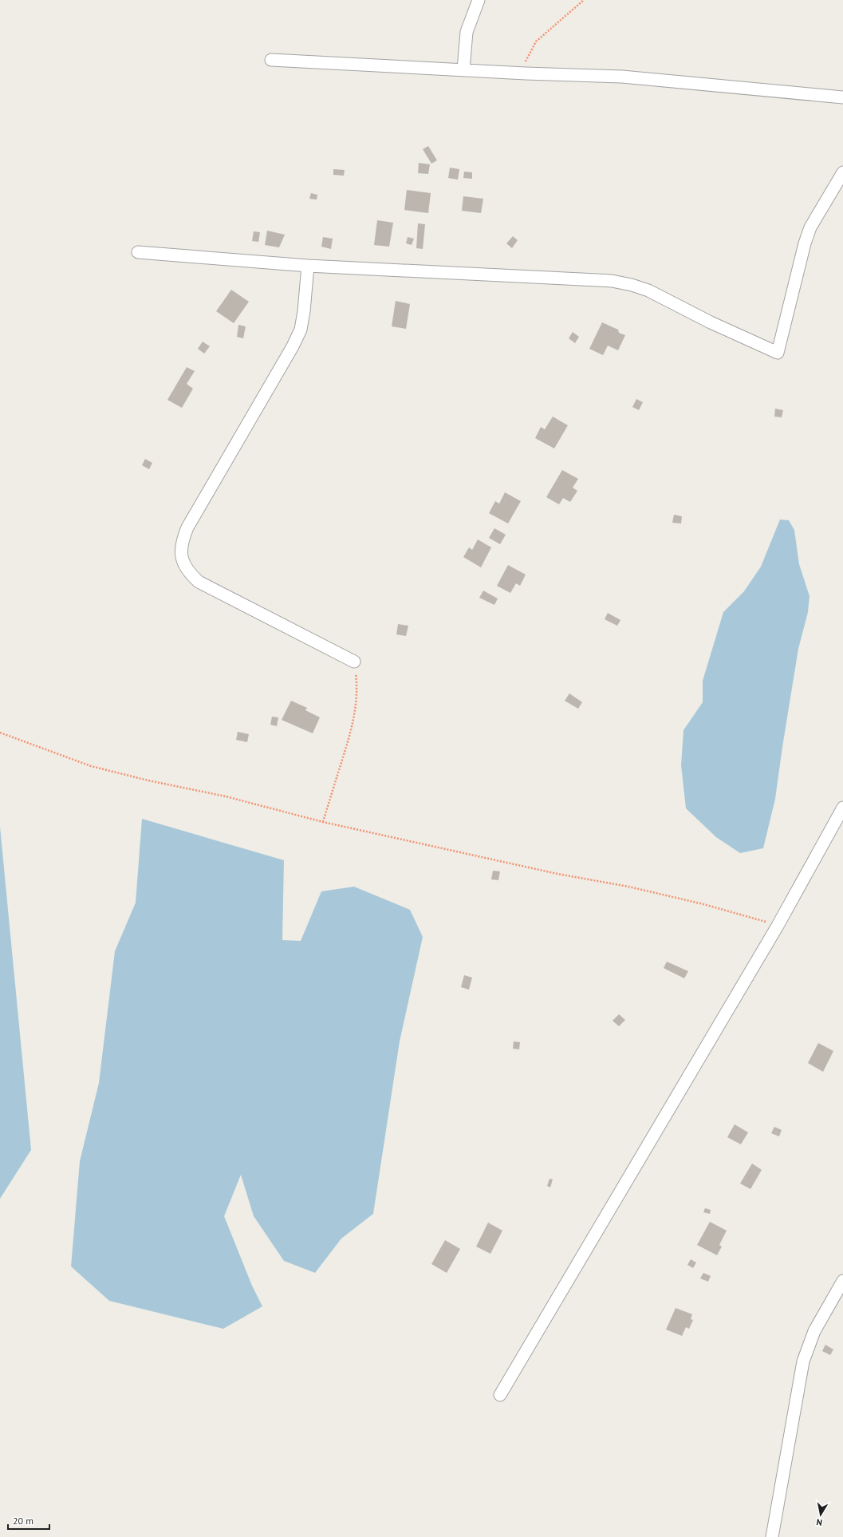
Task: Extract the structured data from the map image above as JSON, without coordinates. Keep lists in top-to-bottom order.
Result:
{
  "scale_bar": "20 m",
  "north": "bottom"
}
